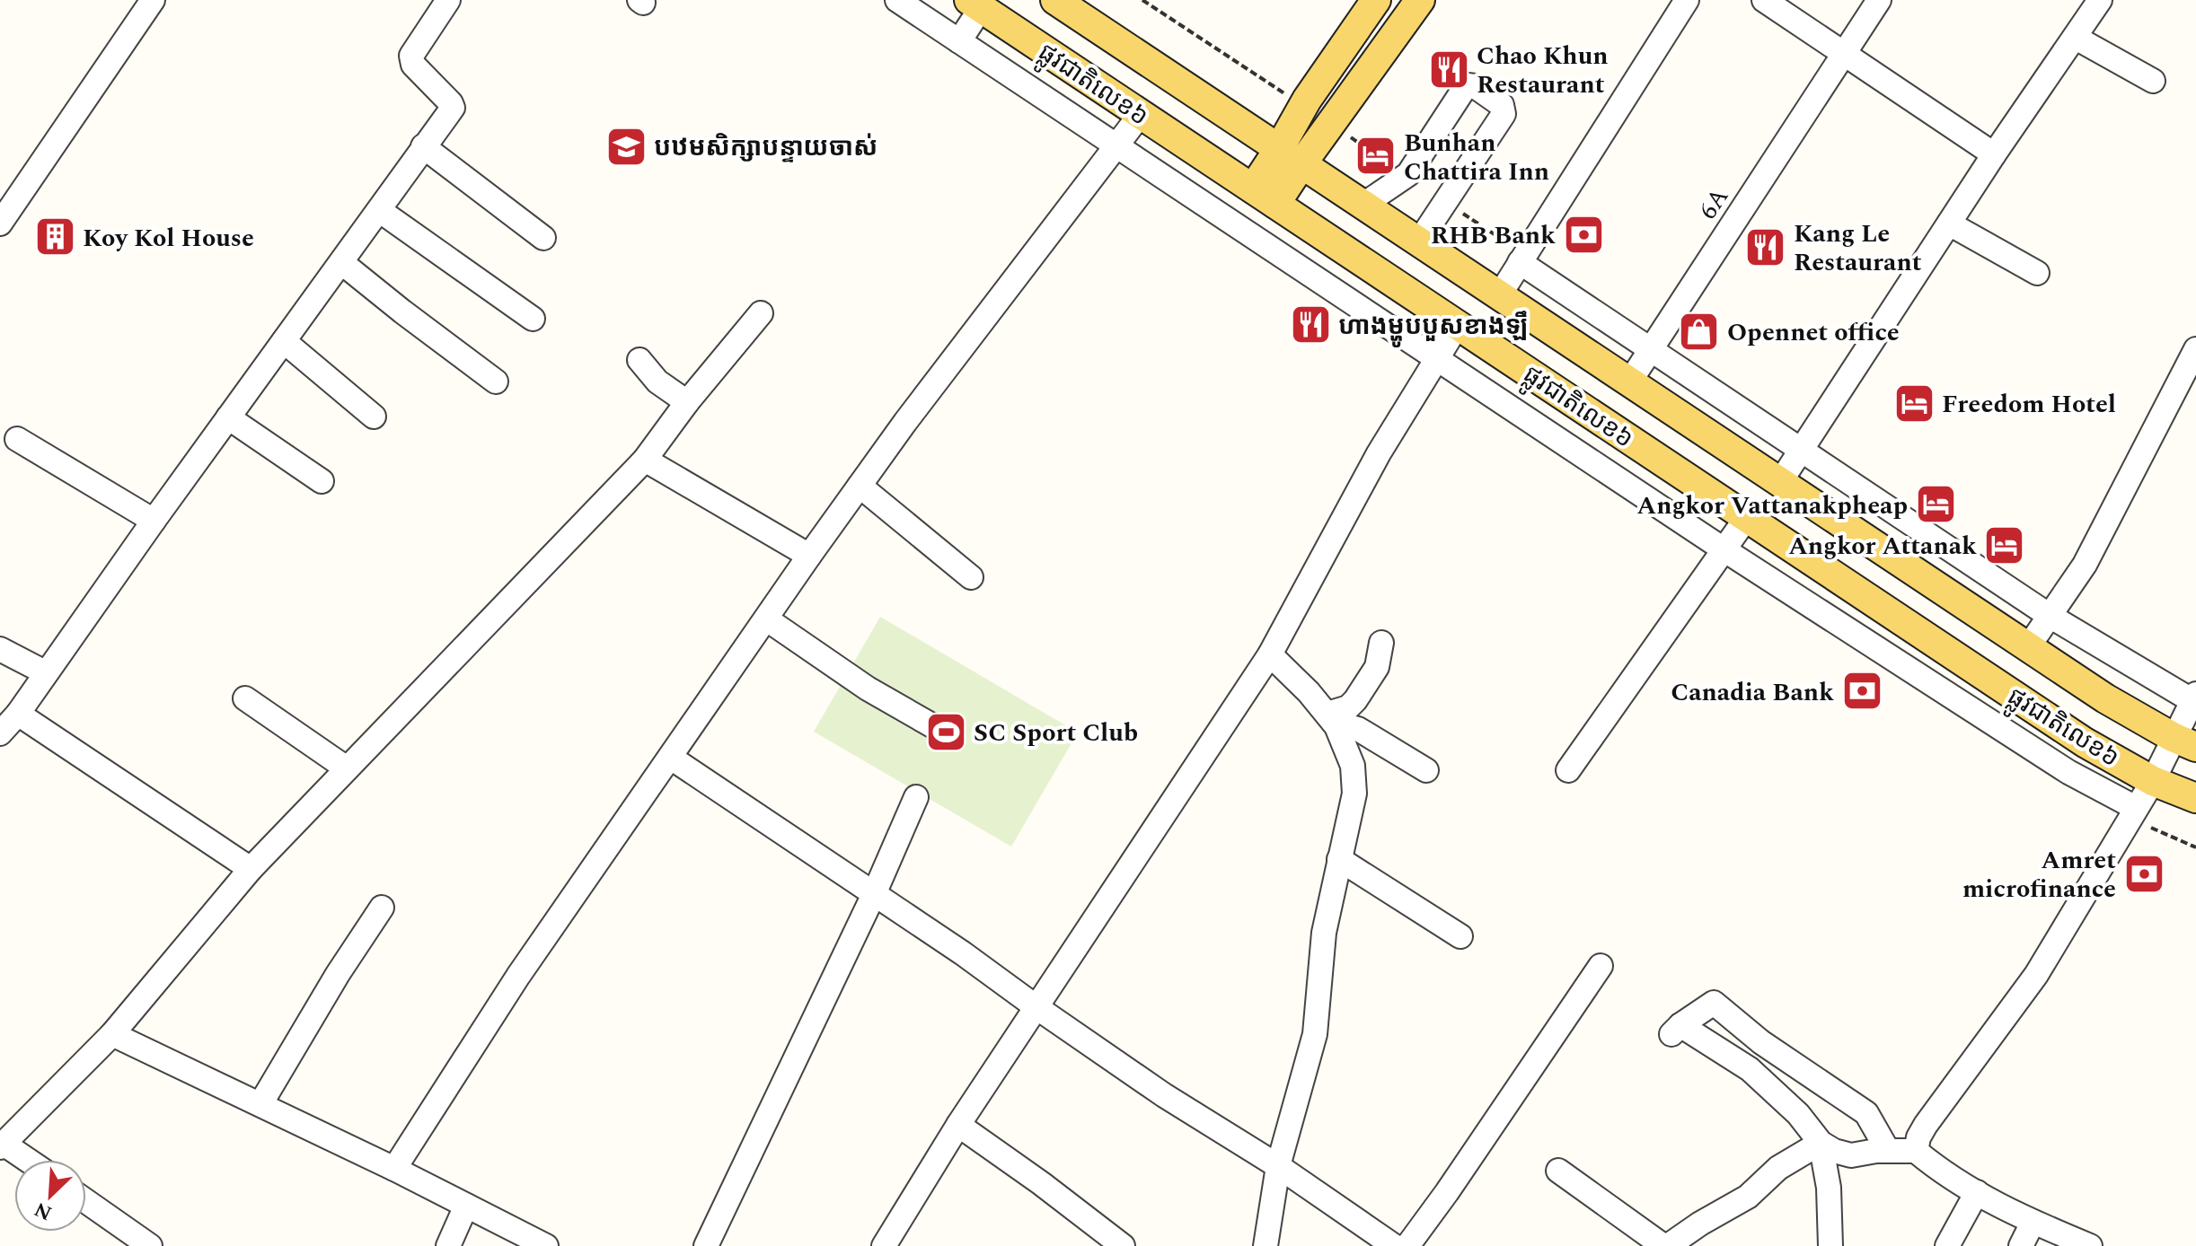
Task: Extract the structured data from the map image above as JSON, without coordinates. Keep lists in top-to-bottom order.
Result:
{
  "streets": {
    "main road": ["ផ្លូវជាតិលេខ៦"],
    "street": ["6A"]
  },
  "crossings": [
    ["ផ្លូវជាតិលេខ៦", "6A"]
  ],
  "places": {
    "restaurant": ["Chao Khun Restaurant", "Kang Le Restaurant", "ហាងម្ហូបបួសខាងឡឹ"],
    "school or university": ["បឋមសិក្សាបន្ទាយចាស់"],
    "hotel": [
      "Bunhan Chattira Inn",
      "Freedom Hotel",
      "Angkor Vattanakpheap",
      "Angkor Attanak"
    ],
    "bank": ["RHB Bank", "Canadia Bank", "Amret microfinance"],
    "building": ["Koy Kol House"],
    "shop": ["Opennet office"],
    "sports": ["SC Sport Club"]
  },
  "north": "bottom left"
}
